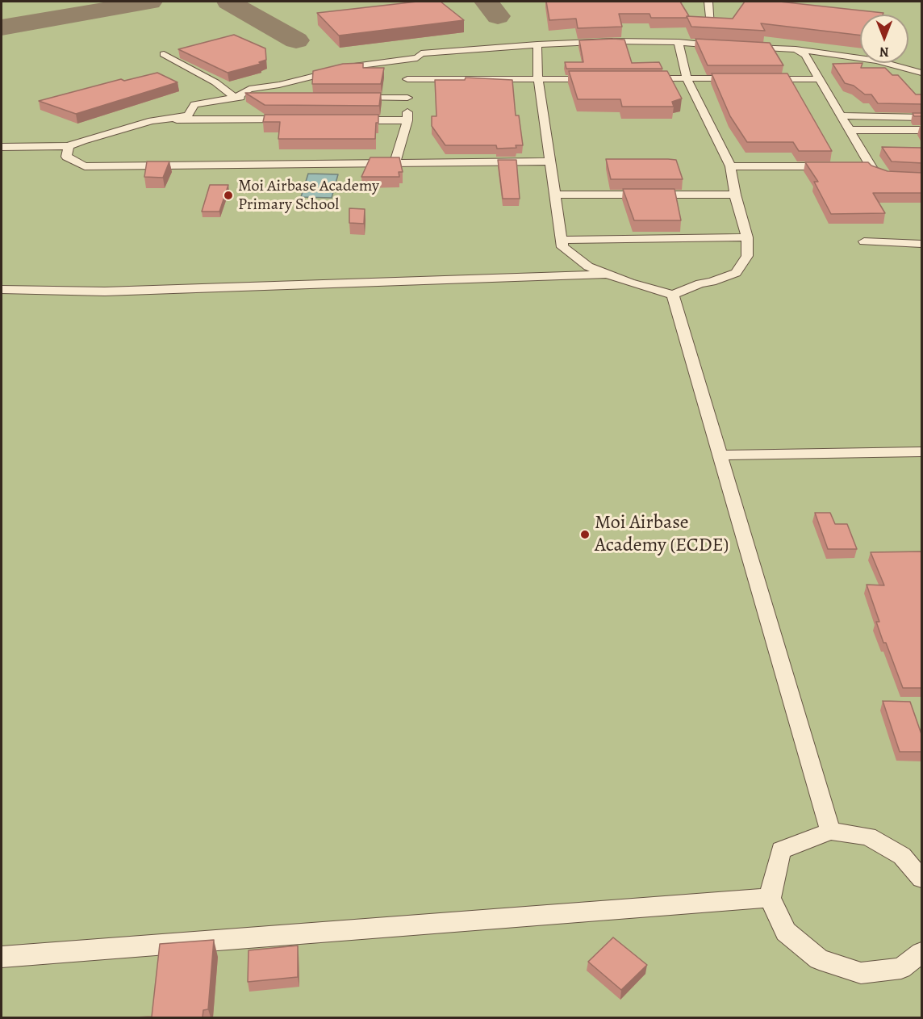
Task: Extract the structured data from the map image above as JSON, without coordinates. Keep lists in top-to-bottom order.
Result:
{
  "places": ["Moi Airbase Academy Primary School", "Moi Airbase Academy (ECDE)"],
  "north": "bottom"
}
